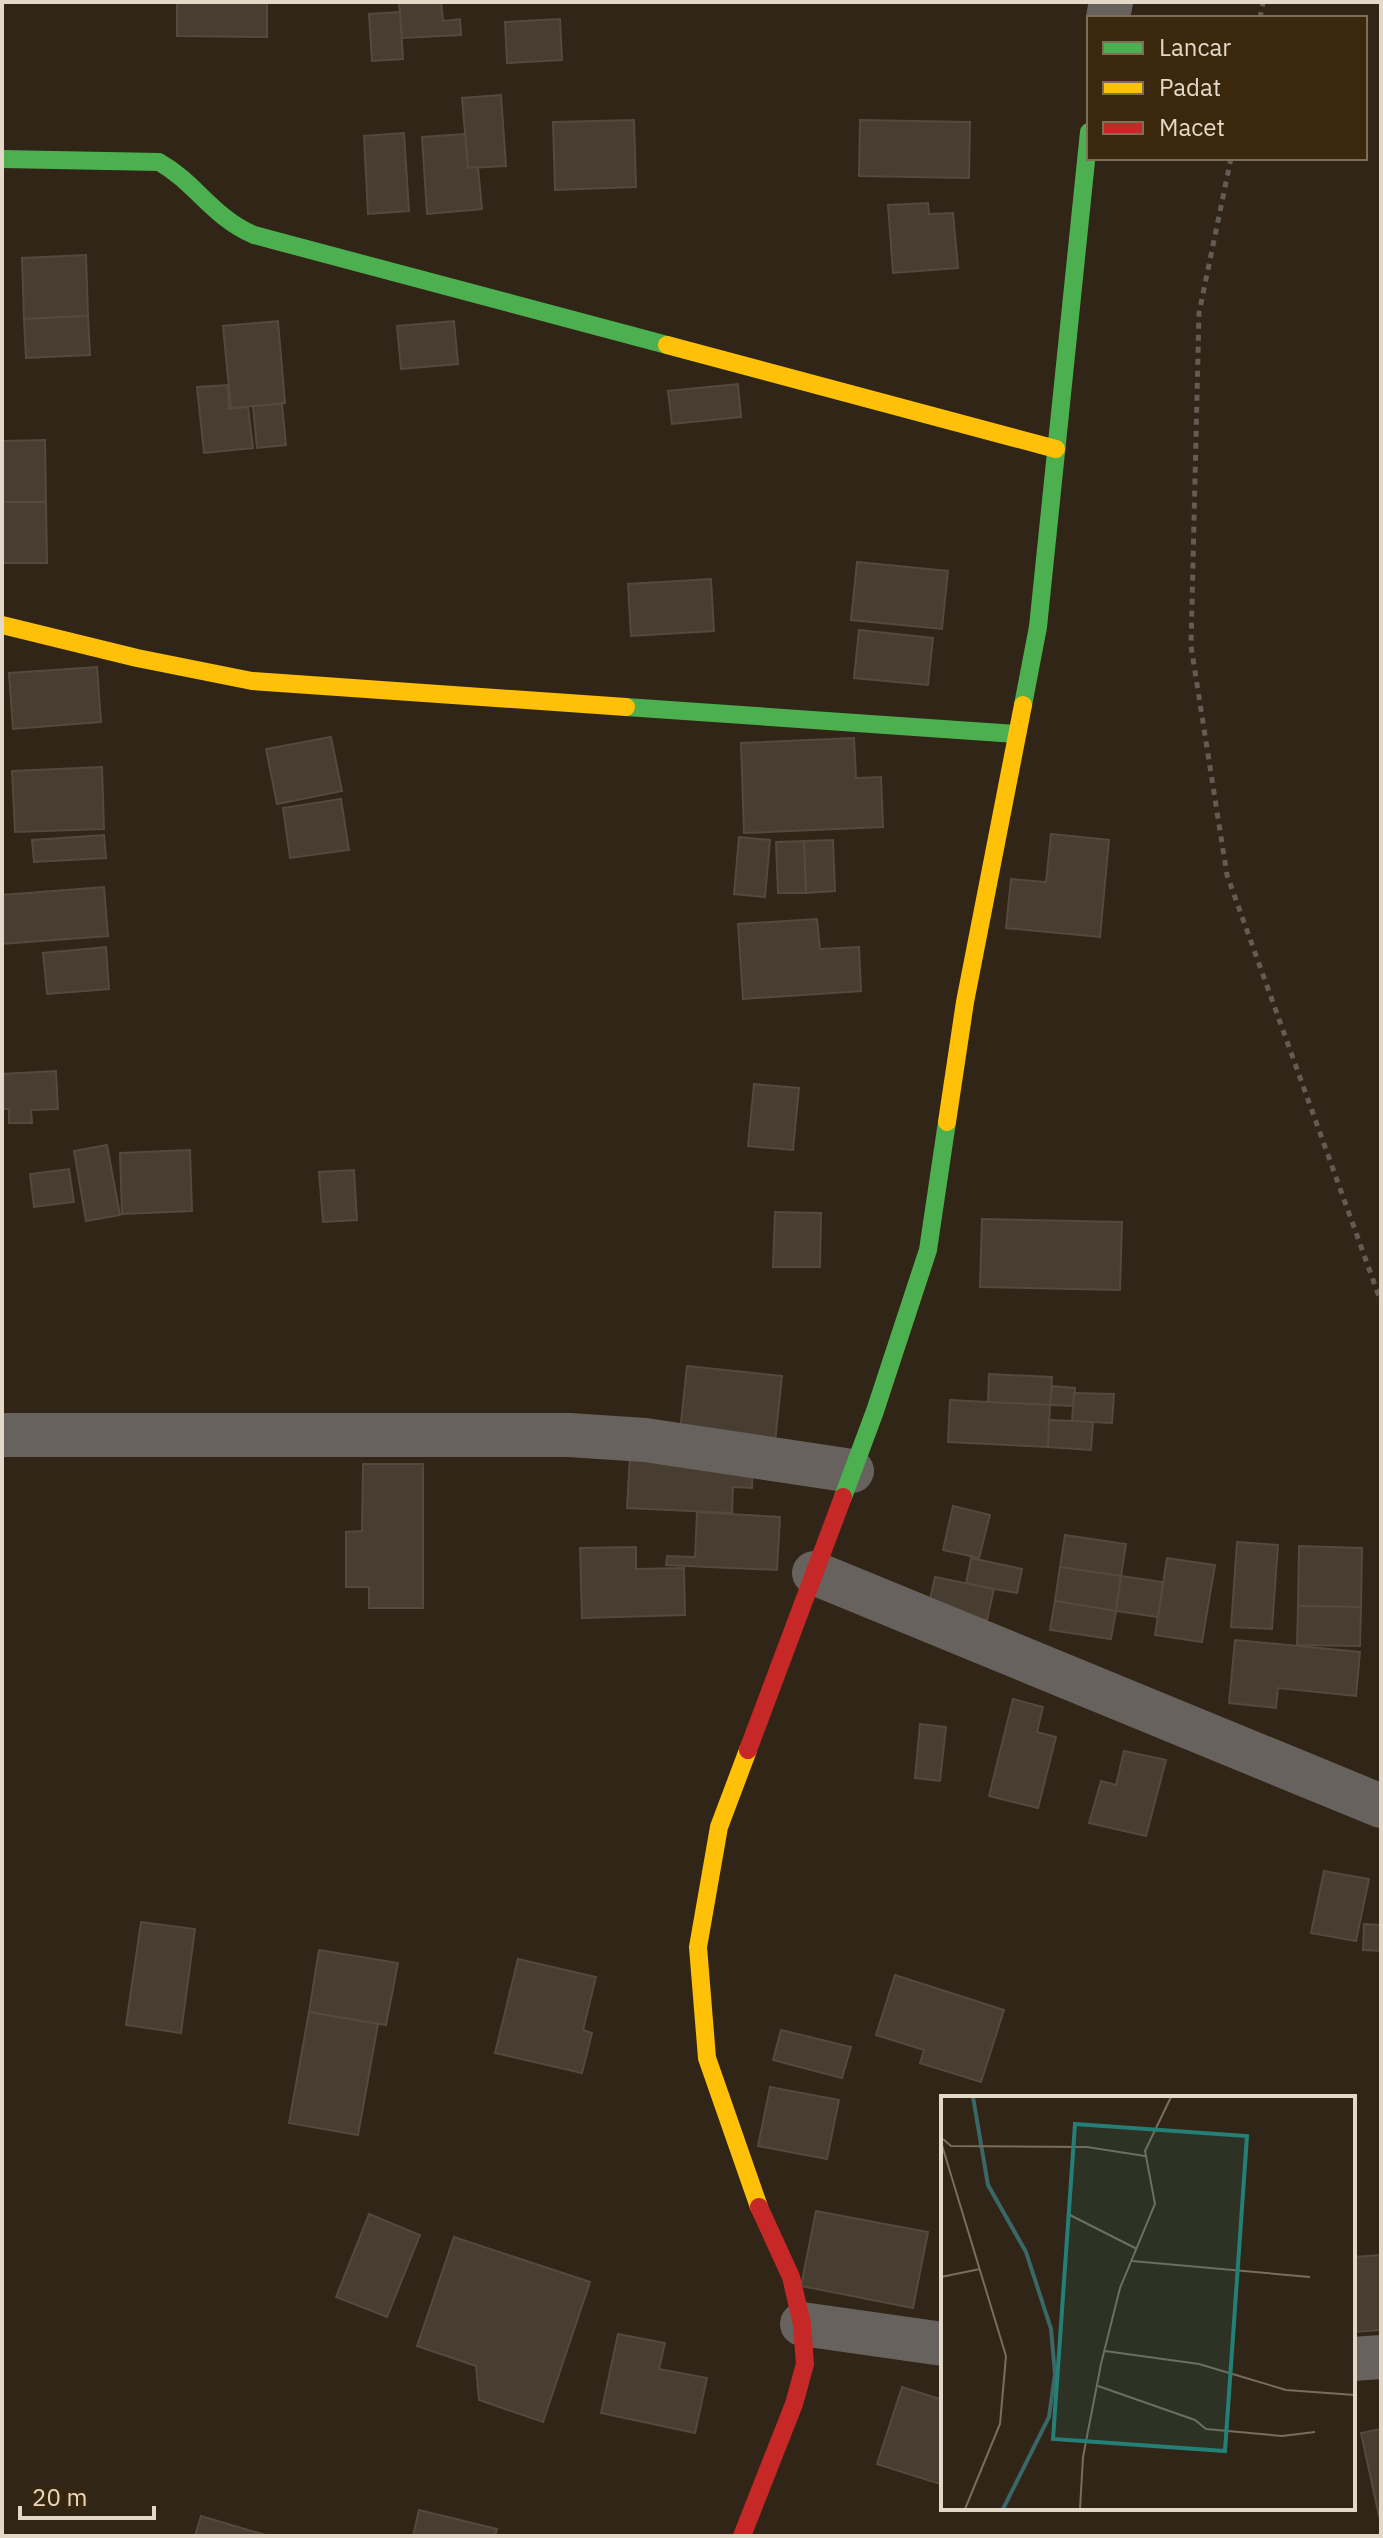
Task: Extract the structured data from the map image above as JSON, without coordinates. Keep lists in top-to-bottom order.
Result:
{
  "legend": ["Lancar", "Padat", "Macet"],
  "scale_bar": "20 m"
}
